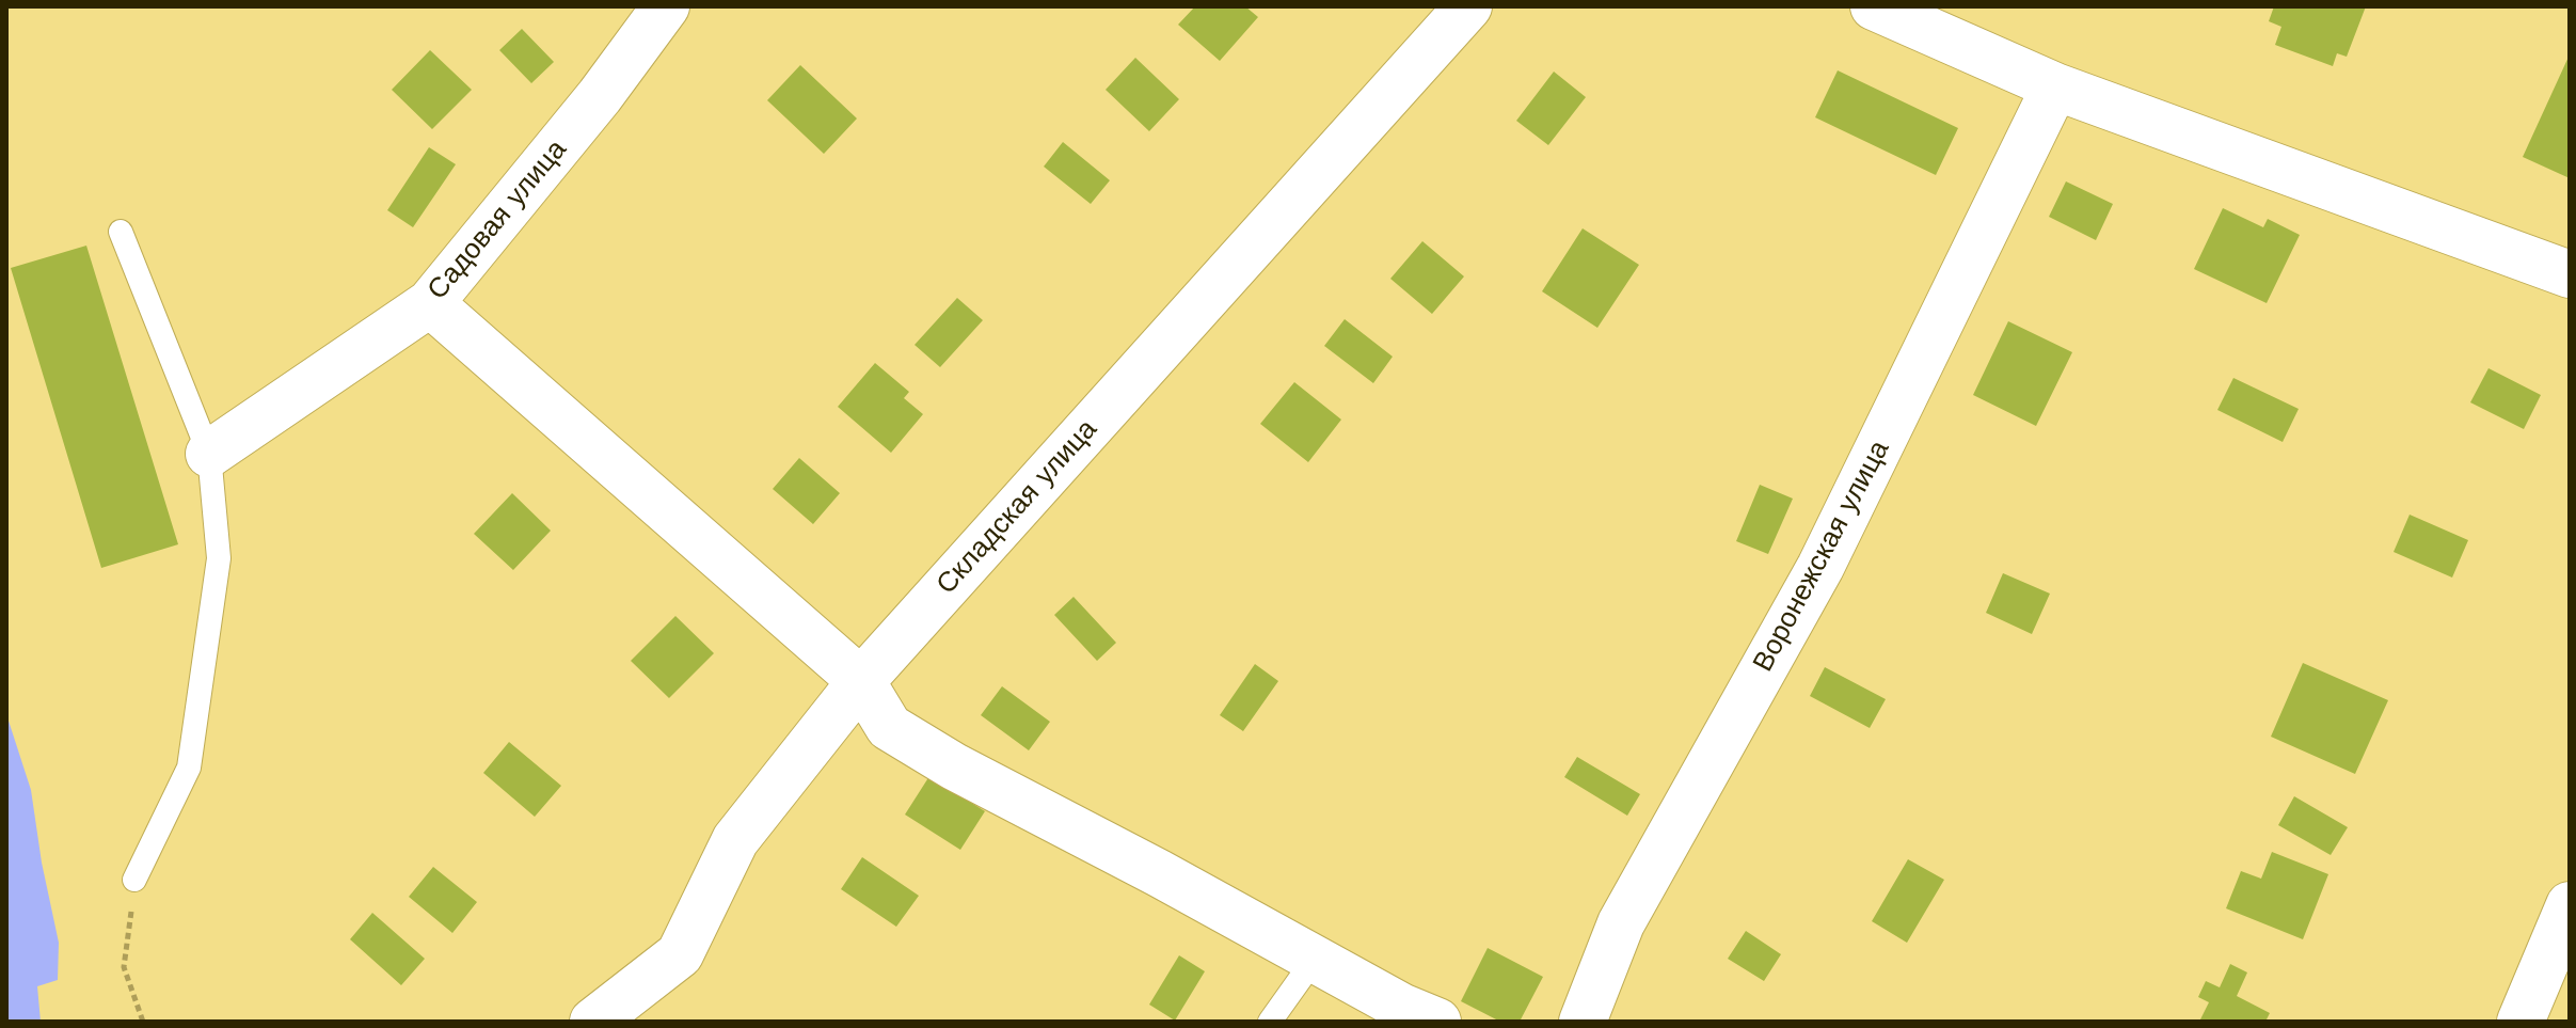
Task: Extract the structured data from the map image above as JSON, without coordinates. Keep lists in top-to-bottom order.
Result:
{
  "streets": {
    "street": ["Садовая улица", "Складская улица", "Воронежская улица"]
  }
}
